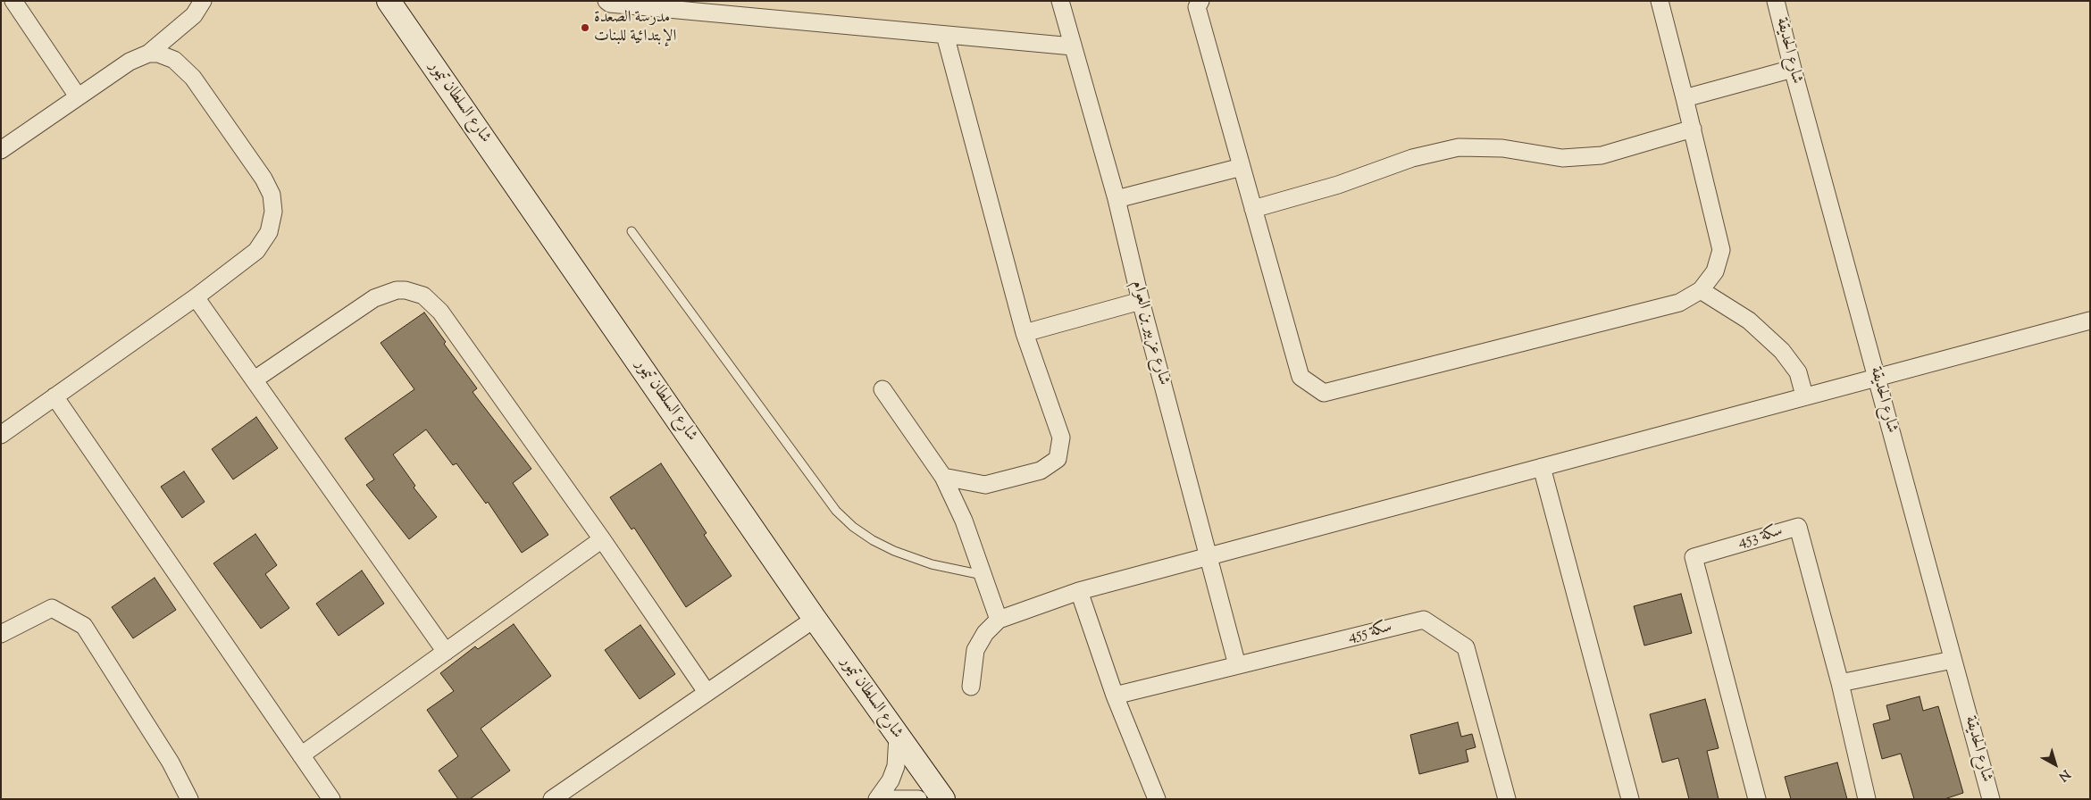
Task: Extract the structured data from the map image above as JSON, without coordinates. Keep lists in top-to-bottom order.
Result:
{
  "streets": {
    "main road": ["شارع السلطان تيمور"],
    "street": [
      "شارع الحديقة",
      "شارع عزبير بن العوام",
      "سكة 453",
      "سكة 455"
    ]
  },
  "crossings": [
    ["شارع عزبير بن العوام", "سكة 455"]
  ],
  "places": ["مدرسة الصعدة الإبتدائية للبنات"],
  "north": "bottom right"
}
